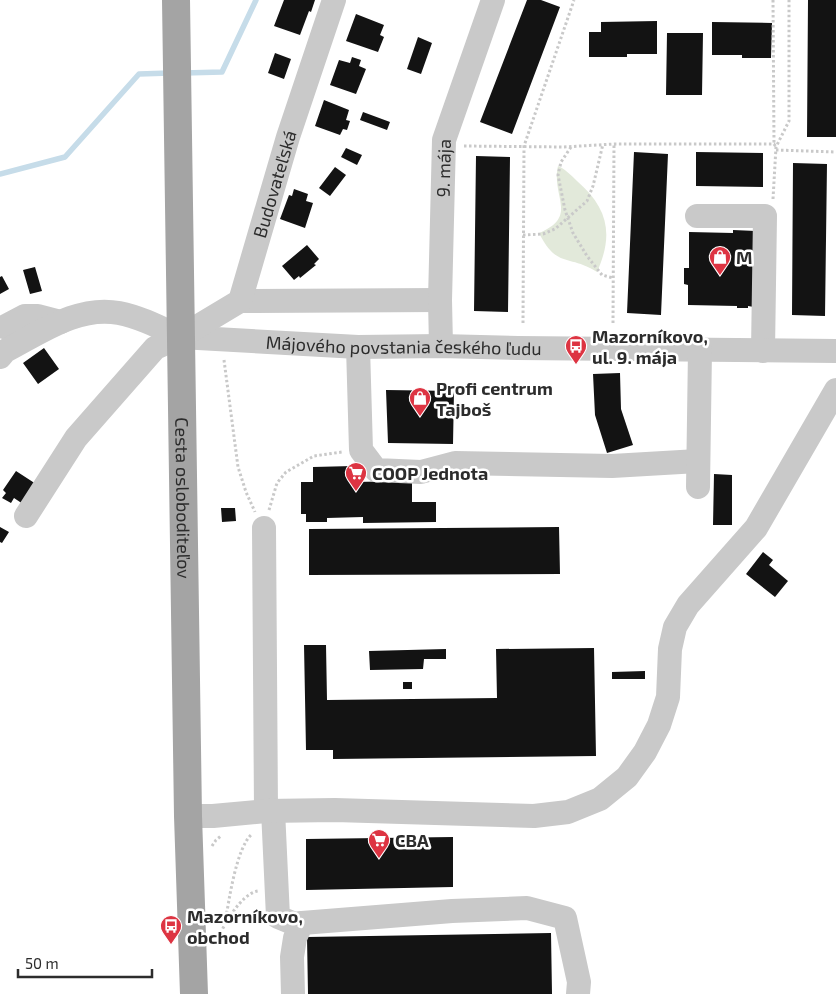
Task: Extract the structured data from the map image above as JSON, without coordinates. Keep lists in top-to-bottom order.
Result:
{
  "streets": {
    "main road": ["Cesta osloboditeľov"],
    "street": ["9. mája", "Budovateľská", "Májového povstania českého ľudu"]
  },
  "crossings": [
    ["9. mája", "Májového povstania českého ľudu"],
    ["Májového povstania českého ľudu", "Cesta osloboditeľov"]
  ],
  "places": {
    "shop": ["M", "Profi centrum Tajboš"],
    "bus stop": ["Mazorníkovo, ul. 9. mája", "Mazorníkovo, obchod"],
    "supermarket": ["COOP Jednota", "CBA"]
  },
  "scale_bar": "50 m"
}
